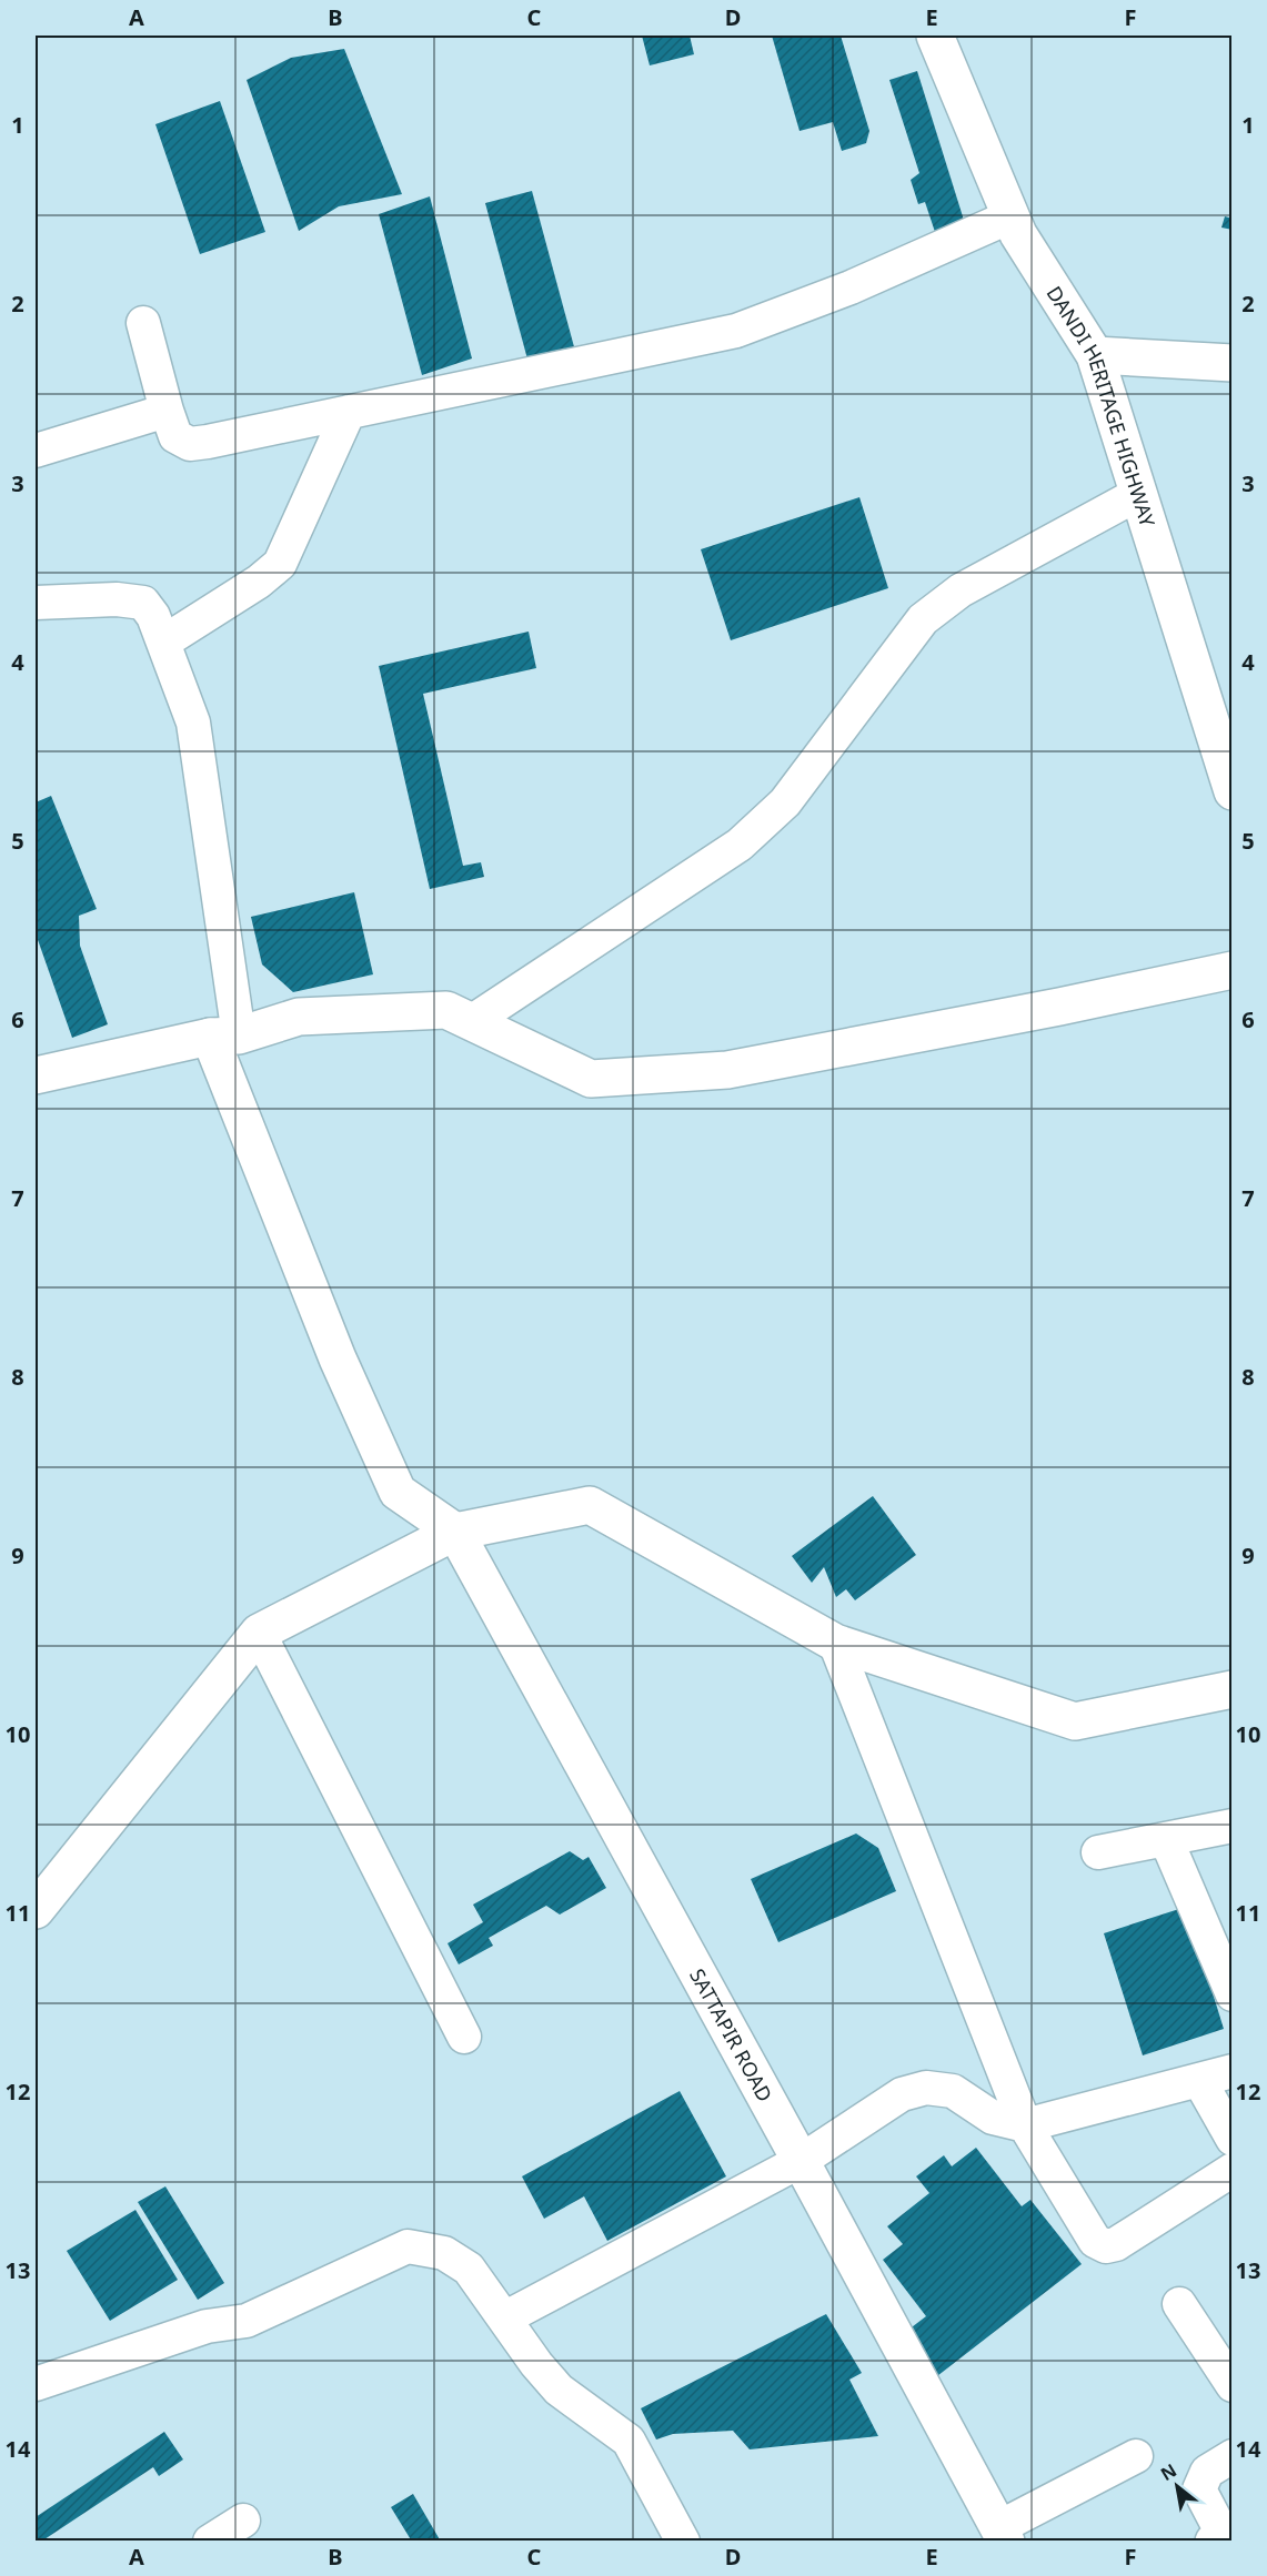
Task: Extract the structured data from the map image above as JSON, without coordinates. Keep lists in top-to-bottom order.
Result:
{
  "streets": {
    "main road": ["DANDI HERITAGE HIGHWAY", "SATTAPIR ROAD"]
  },
  "north": "top left",
  "grid": {
    "columns": [
      "A",
      "B",
      "C",
      "D",
      "E",
      "F"
    ],
    "rows": [
      "1",
      "2",
      "3",
      "4",
      "5",
      "6",
      "7",
      "8",
      "9",
      "10",
      "11",
      "12",
      "13",
      "14"
    ]
  }
}
